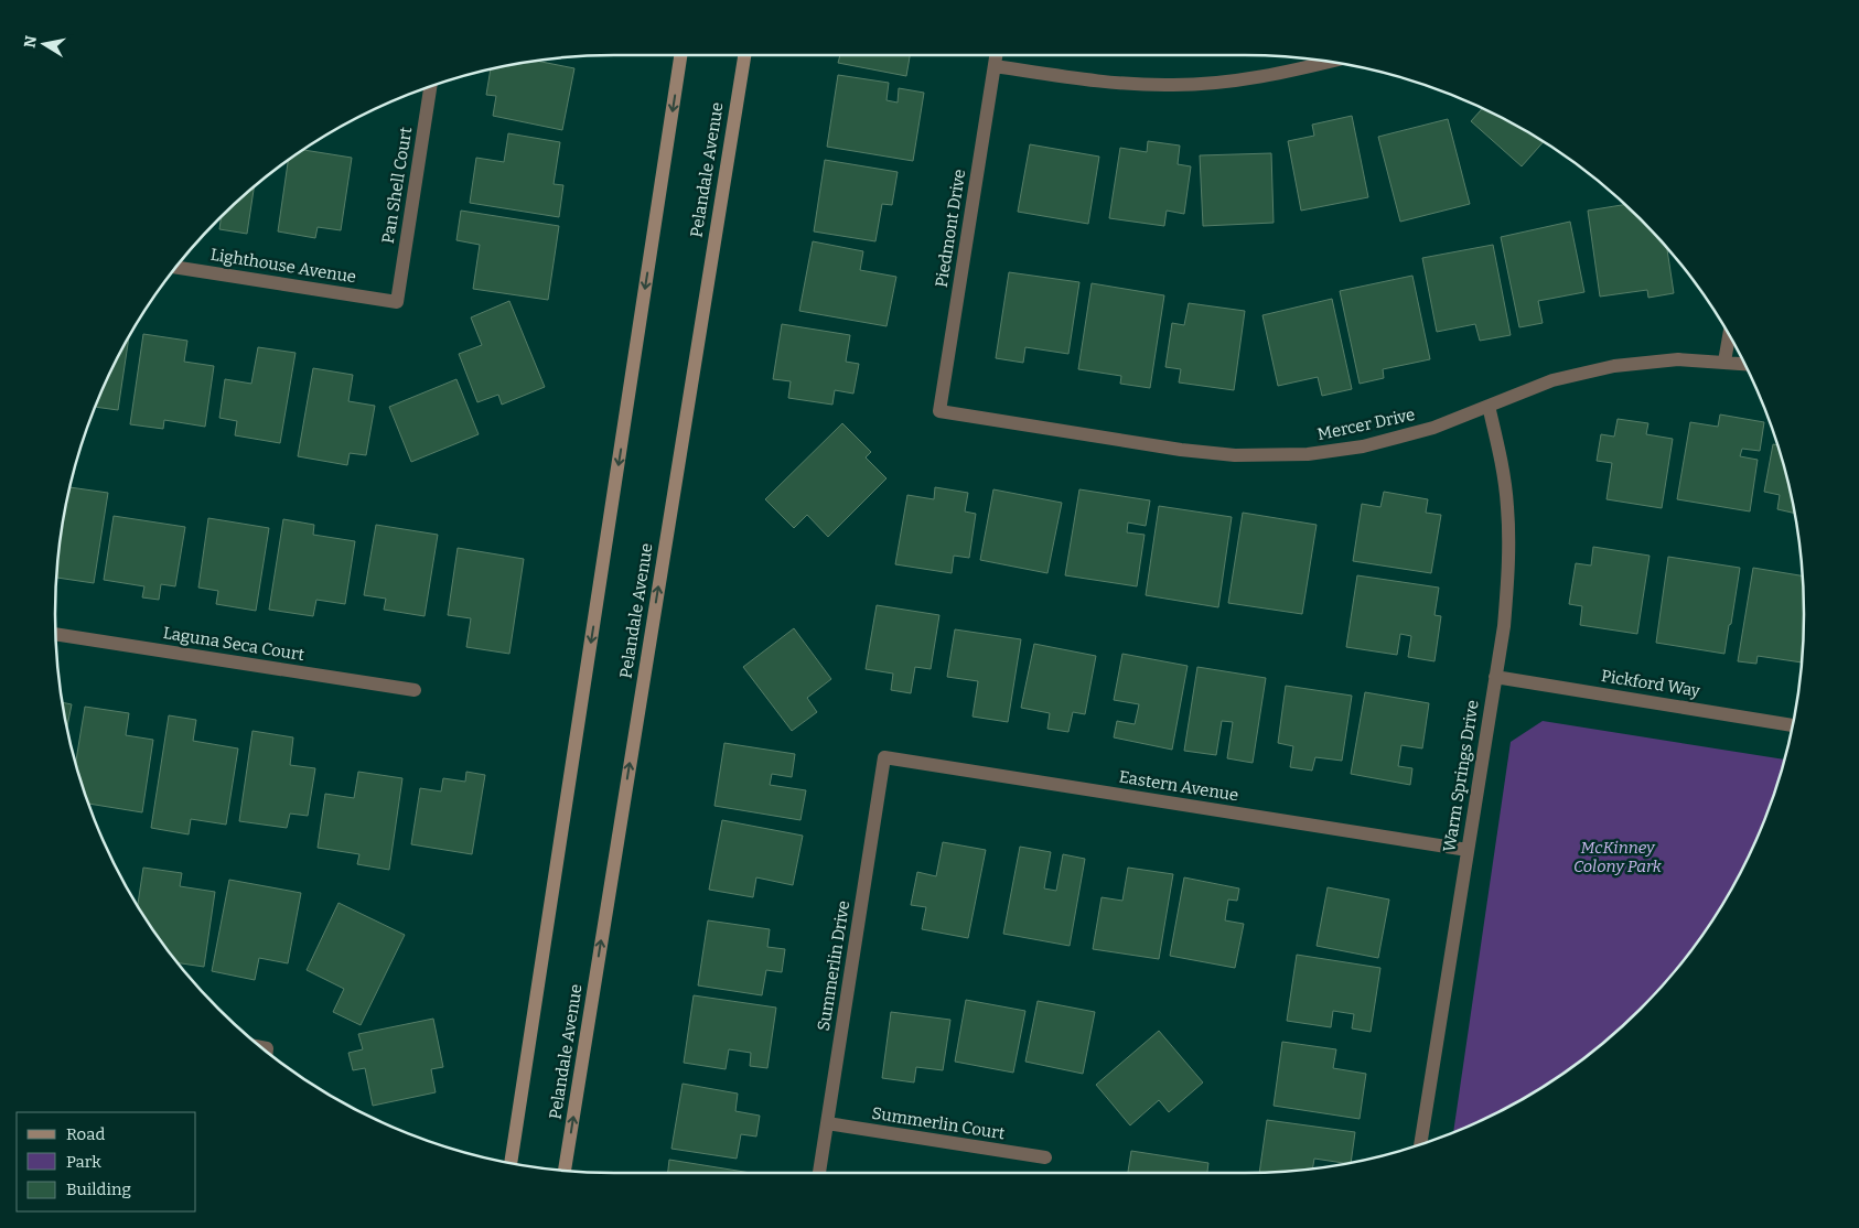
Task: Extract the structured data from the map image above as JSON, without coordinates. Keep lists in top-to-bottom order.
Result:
{
  "streets": {
    "main road": ["Pelandale Avenue"],
    "street": [
      "Pan Shell Court",
      "Piedmont Drive",
      "Lighthouse Avenue",
      "Mercer Drive",
      "Laguna Seca Court",
      "Pickford Way",
      "Warm Springs Drive",
      "Eastern Avenue",
      "Summerlin Drive",
      "Summerlin Court"
    ]
  },
  "crossings": [
    ["Pan Shell Court", "Lighthouse Avenue"],
    ["Piedmont Drive", "Mercer Drive"],
    ["Mercer Drive", "Warm Springs Drive"],
    ["Pickford Way", "Warm Springs Drive"],
    ["Warm Springs Drive", "Eastern Avenue"],
    ["Eastern Avenue", "Summerlin Drive"],
    ["Summerlin Drive", "Summerlin Court"]
  ],
  "parks": ["McKinney Colony Park"],
  "legend": ["Road", "Park", "Building"],
  "north": "left"
}
